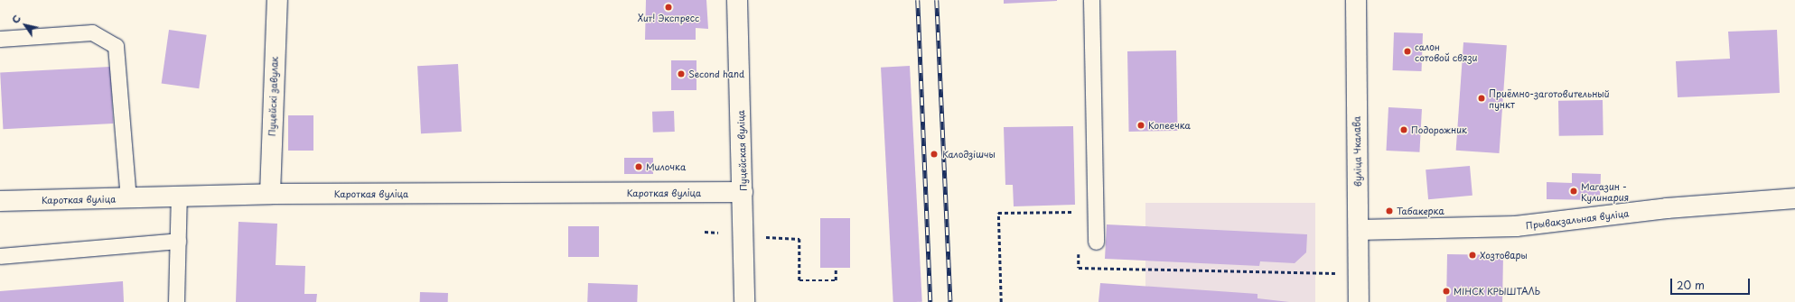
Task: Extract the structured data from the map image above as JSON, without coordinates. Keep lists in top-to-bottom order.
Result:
{
  "streets": {
    "street": [
      "Пуцейскі завулак",
      "Пуцейская вуліца",
      "вуліца Чкалава",
      "Кароткая вуліца",
      "Прывакзальная вуліца"
    ]
  },
  "crossings": [
    ["Пуцейскі завулак", "Кароткая вуліца"],
    ["Пуцейская вуліца", "Кароткая вуліца"],
    ["вуліца Чкалава", "Прывакзальная вуліца"]
  ],
  "places": [
    "Хит! Экспресс",
    "салон сотовой связи",
    "Second hand",
    "Приёмно-заготовительный пункт",
    "Копеечка",
    "Подорожник",
    "Калодзішчы",
    "Милочка",
    "Магазин - Кулинария",
    "Табакерка",
    "Хозтовары",
    "МІНСК КРЫШТАЛЬ"
  ],
  "scale_bar": "20 m",
  "north": "top left"
}
